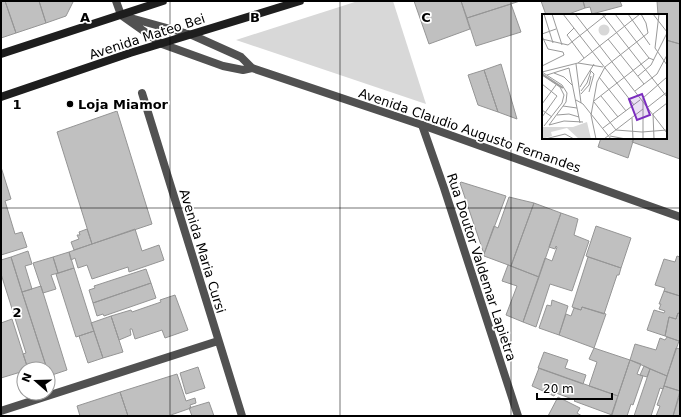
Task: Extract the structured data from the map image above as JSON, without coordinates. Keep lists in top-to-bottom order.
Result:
{
  "streets": {
    "main road": ["Avenida Mateo Bei"],
    "street": ["Avenida Claudio Augusto Fernandes", "Avenida Maria Cursi", "Rua Doutor Valdemar Lapietra"]
  },
  "crossings": [
    ["Avenida Mateo Bei", "Avenida Claudio Augusto Fernandes"],
    ["Avenida Claudio Augusto Fernandes", "Rua Doutor Valdemar Lapietra"]
  ],
  "places": ["Loja Miamor"],
  "scale_bar": "20 m",
  "north": "left",
  "grid": {
    "columns": ["A", "B", "C"],
    "rows": ["1", "2"]
  }
}
